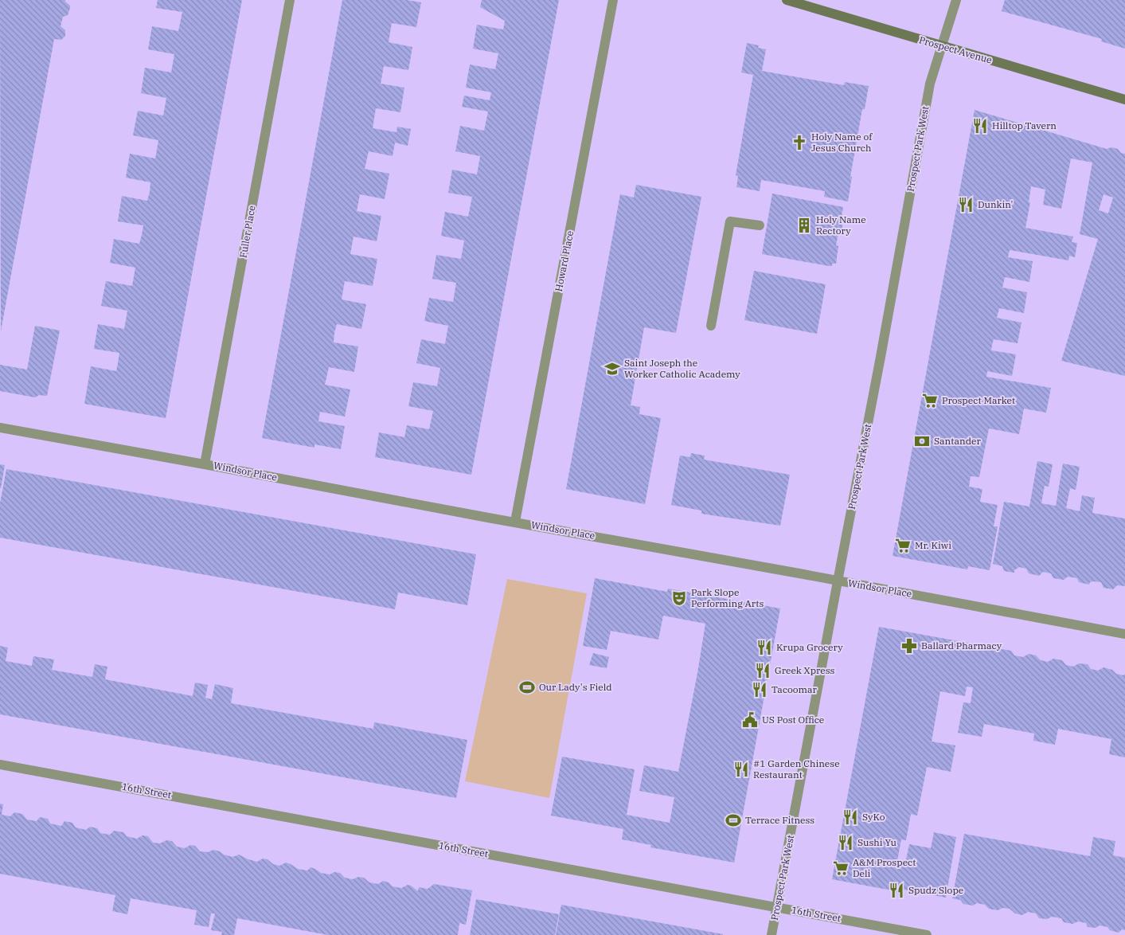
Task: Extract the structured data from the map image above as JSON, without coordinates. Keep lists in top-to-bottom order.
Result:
{
  "streets": {
    "street": [
      "Prospect Avenue",
      "Prospect Park West",
      "Fuller Place",
      "Howard Place",
      "Windsor Place",
      "16th Street"
    ]
  },
  "crossings": [
    ["Prospect Avenue", "Prospect Park West"],
    ["Prospect Park West", "Windsor Place"],
    ["Prospect Park West", "16th Street"],
    ["Fuller Place", "Windsor Place"],
    ["Howard Place", "Windsor Place"]
  ],
  "places": {
    "restaurant": [
      "Hilltop Tavern",
      "Dunkin'",
      "Krupa Grocery",
      "Greek Xpress",
      "Tacoomar",
      "#1 Garden Chinese Restaurant",
      "SyKo",
      "Sushi Yu",
      "Spudz Slope"
    ],
    "church": ["Holy Name of Jesus Church"],
    "building": ["Holy Name Rectory"],
    "school or university": ["Saint Joseph the Worker Catholic Academy"],
    "supermarket": ["Prospect Market", "Mr. Kiwi", "A&M Prospect Deli"],
    "bank": ["Santander"],
    "theatre": ["Park Slope Performing Arts"],
    "pharmacy": ["Ballard Pharmacy"],
    "sports": ["Our Lady's Field", "Terrace Fitness"],
    "public building": ["US Post Office"]
  }
}
